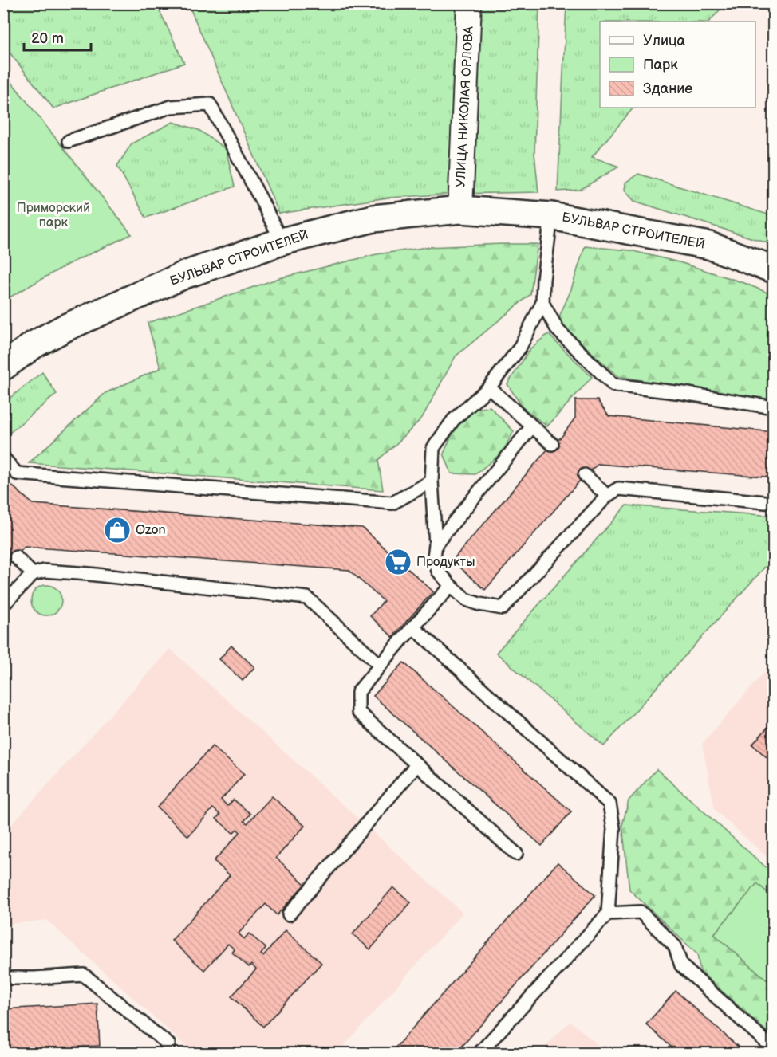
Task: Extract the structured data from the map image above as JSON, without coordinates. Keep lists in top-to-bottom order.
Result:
{
  "streets": {
    "street": ["УЛИЦА НИКОЛАЯ ОРЛОВА", "БУЛЬВАР СТРОИТЕЛЕЙ"]
  },
  "crossings": [
    ["УЛИЦА НИКОЛАЯ ОРЛОВА", "БУЛЬВАР СТРОИТЕЛЕЙ"]
  ],
  "parks": ["Приморский парк"],
  "places": {
    "shop": ["Ozon"],
    "supermarket": ["Продукты"]
  },
  "legend": ["Улица", "Парк", "Здание"],
  "scale_bar": "20 m"
}
